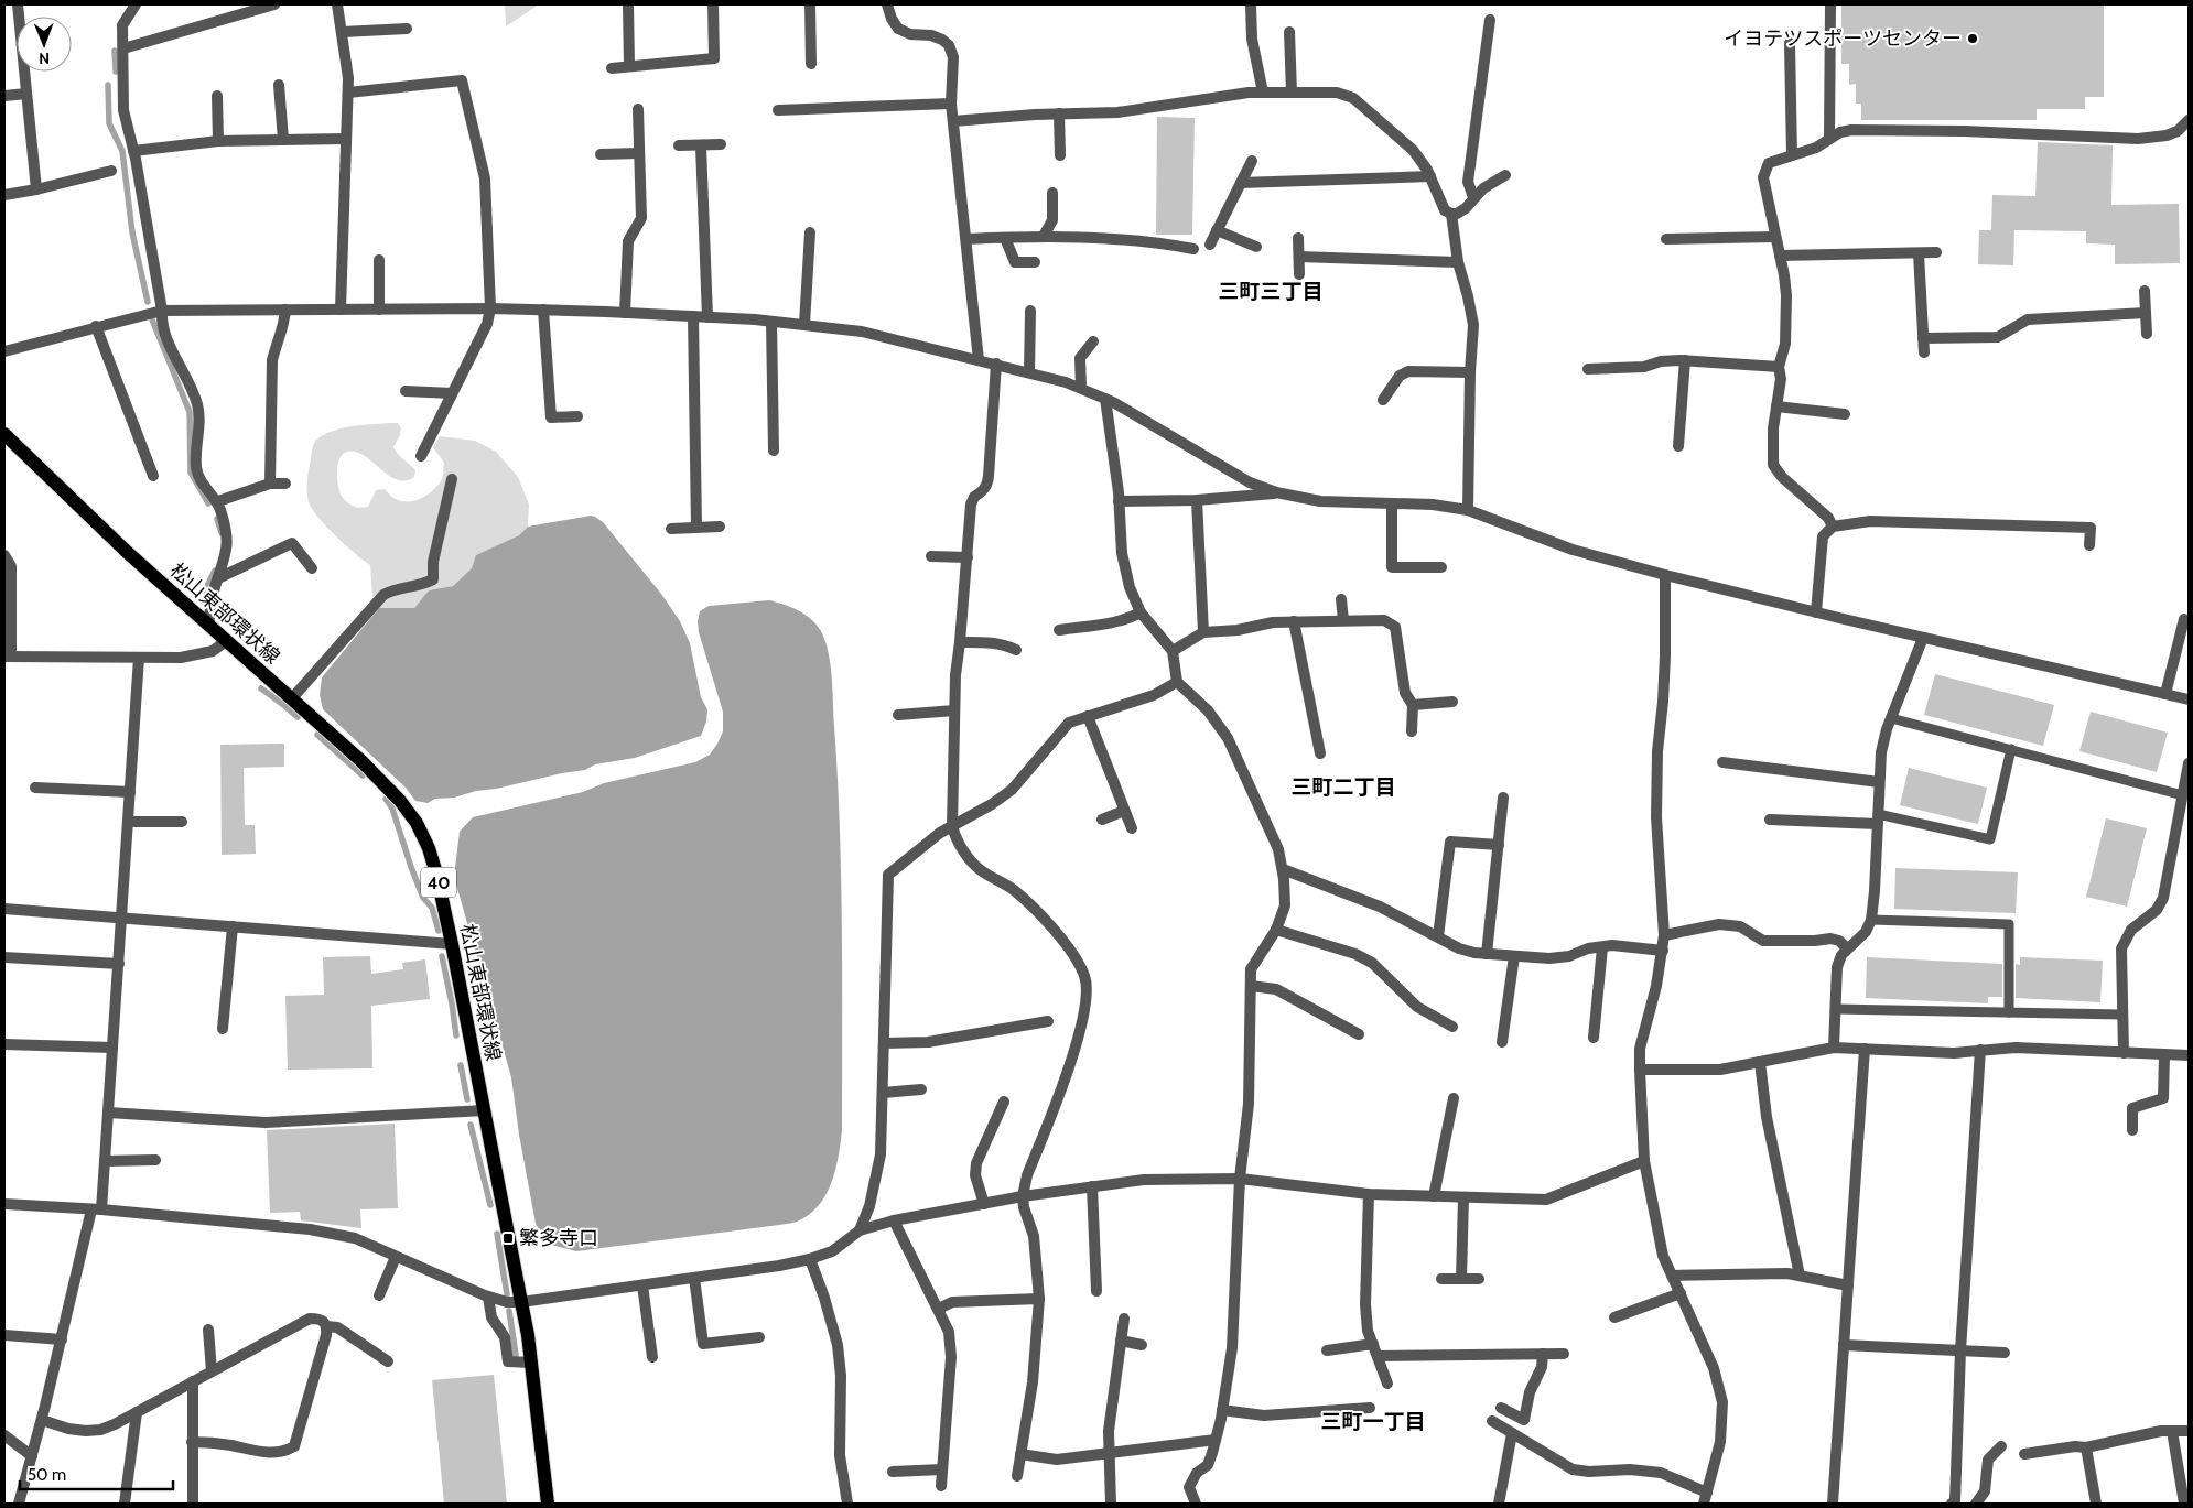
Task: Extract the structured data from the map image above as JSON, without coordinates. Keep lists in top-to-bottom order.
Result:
{
  "streets": {
    "main road": ["松山東部環状線", "40"]
  },
  "districts": ["三町三丁目", "三町二丁目", "三町一丁目"],
  "places": {
    "other": ["イヨテツスポーツセンター"],
    "transit": ["繁多寺口"]
  },
  "scale_bar": "50 m",
  "north": "bottom"
}
